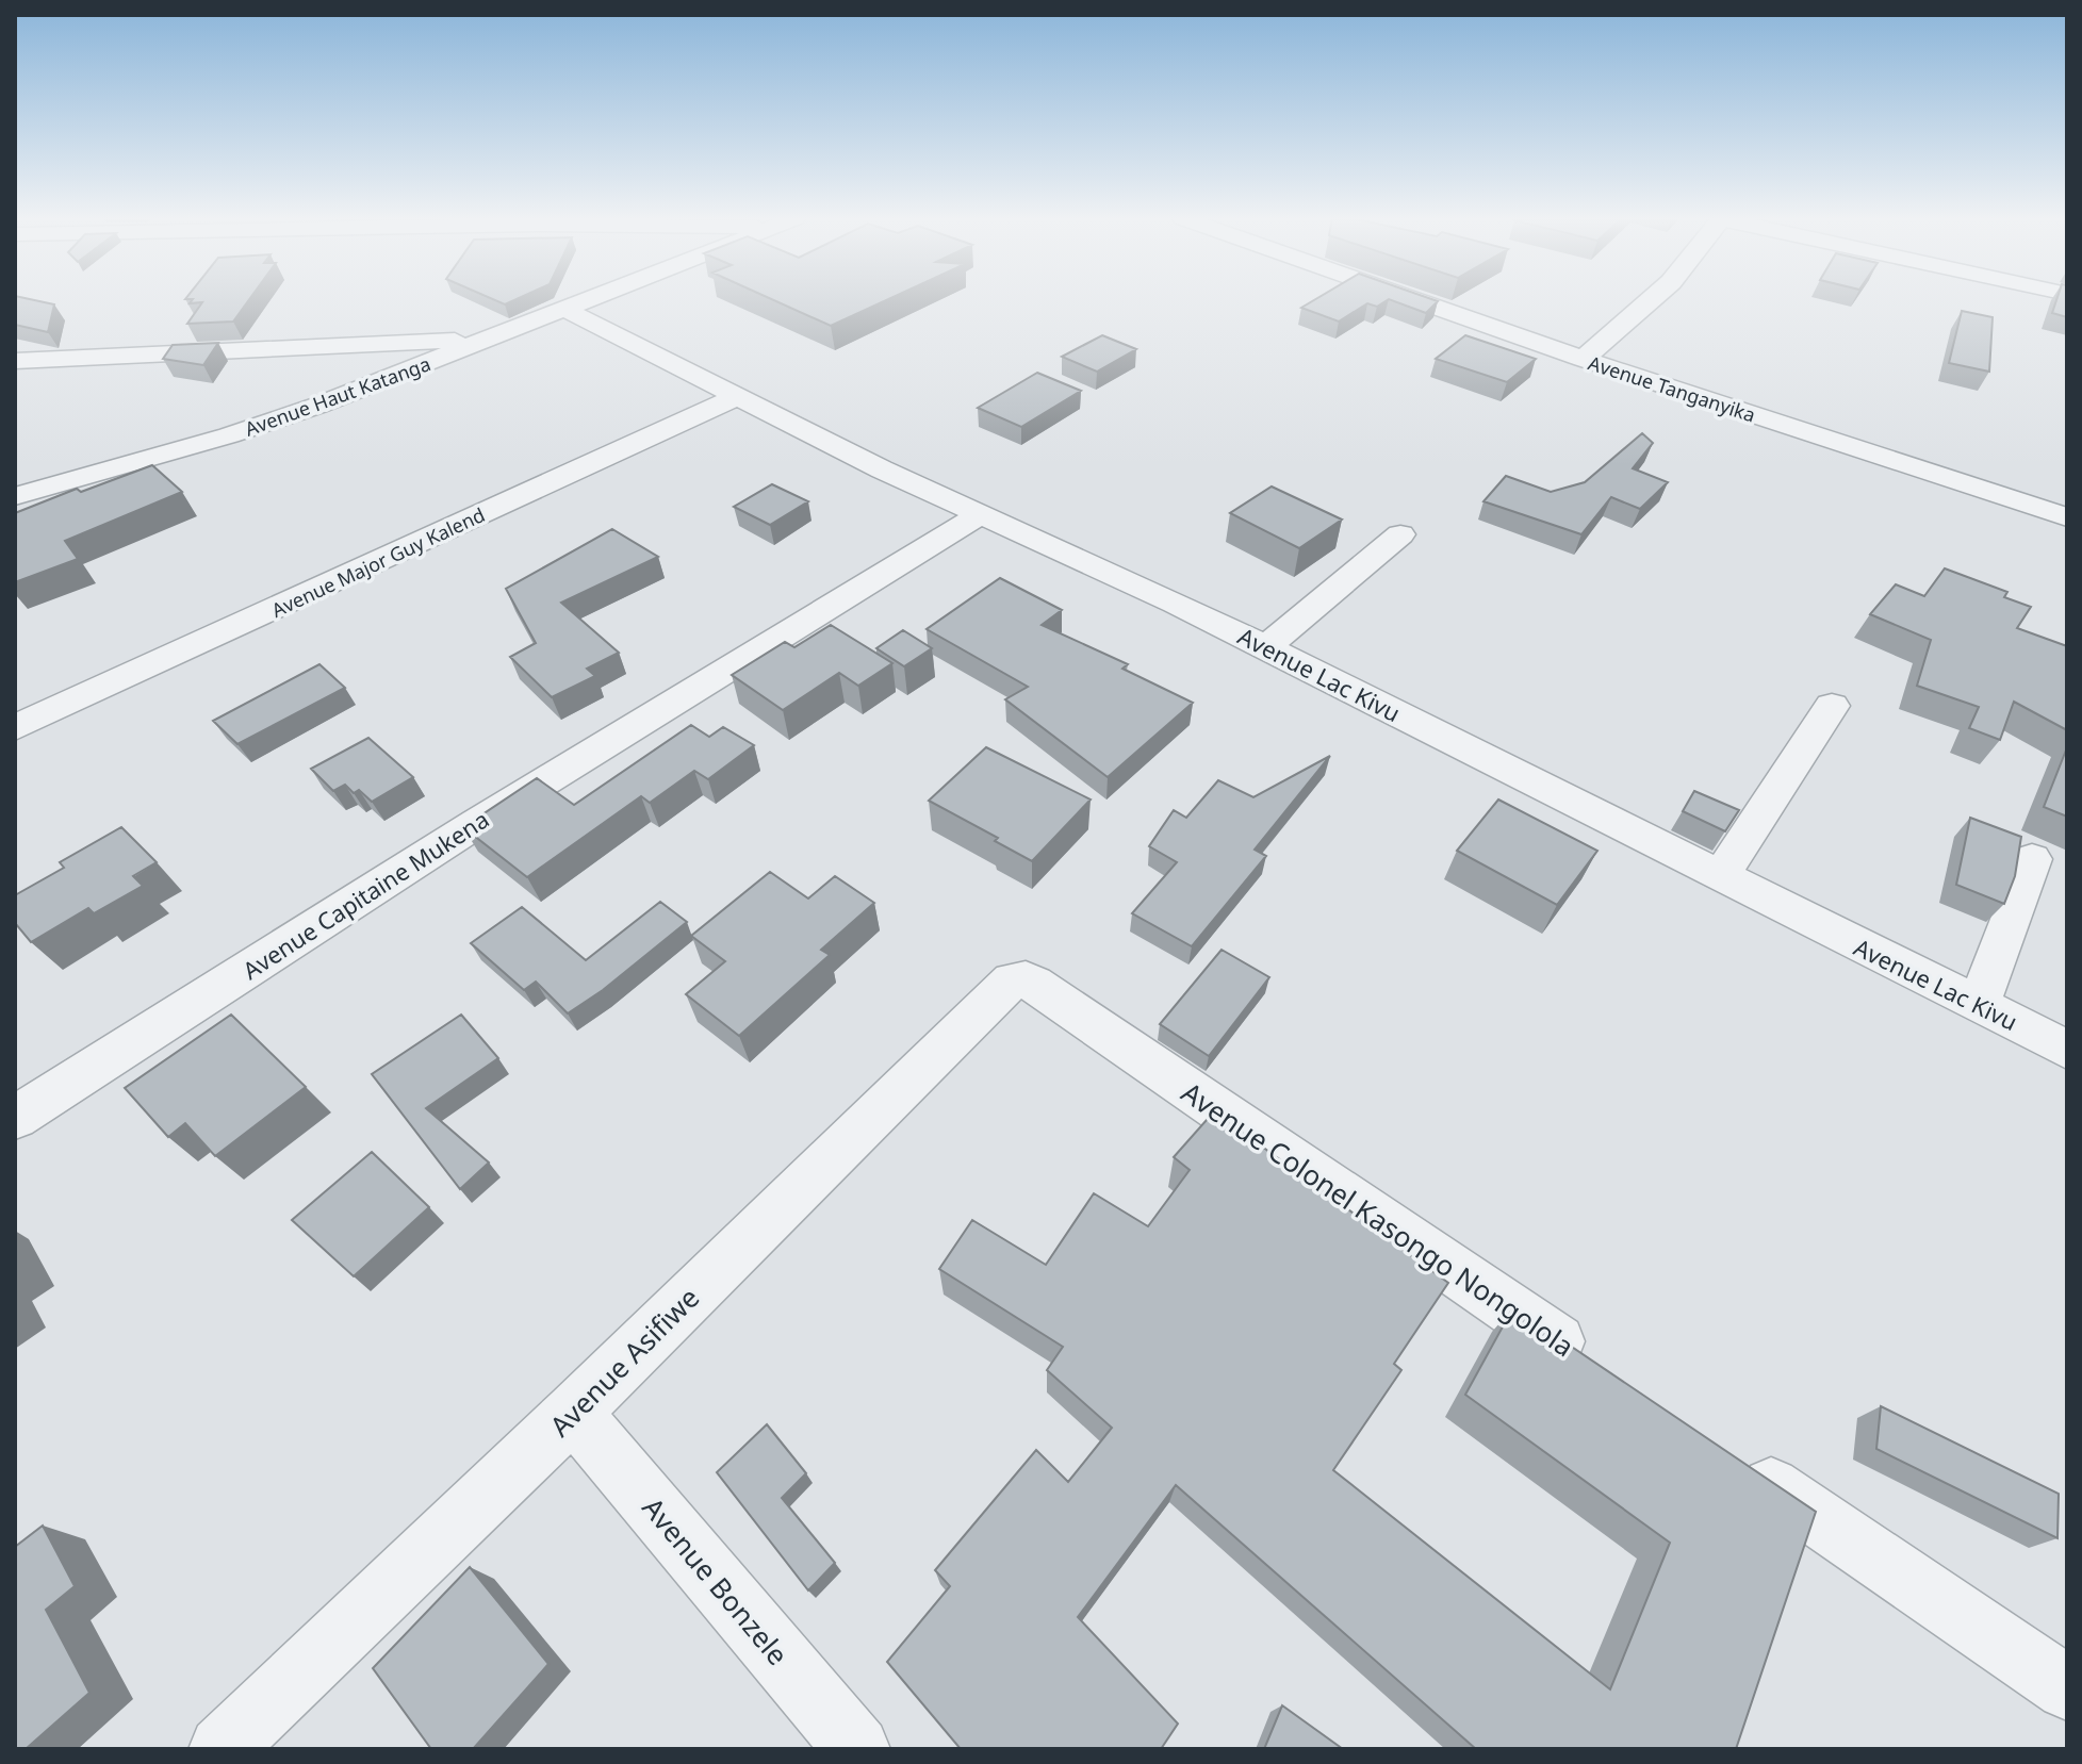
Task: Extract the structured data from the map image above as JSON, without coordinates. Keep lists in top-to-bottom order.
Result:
{
  "streets": {
    "street": [
      "Avenue Tanganyika",
      "Avenue Haut Katanga",
      "Avenue Major Guy Kalend",
      "Avenue Lac Kivu",
      "Avenue Capitaine Mukena",
      "Avenue Colonel Kasongo Nongolola",
      "Avenue Asifiwe",
      "Avenue Bonzele"
    ]
  },
  "crossings": [
    ["Avenue Haut Katanga", "Avenue Lac Kivu"],
    ["Avenue Major Guy Kalend", "Avenue Lac Kivu"],
    ["Avenue Lac Kivu", "Avenue Capitaine Mukena"],
    ["Avenue Colonel Kasongo Nongolola", "Avenue Asifiwe"],
    ["Avenue Asifiwe", "Avenue Bonzele"]
  ]
}
